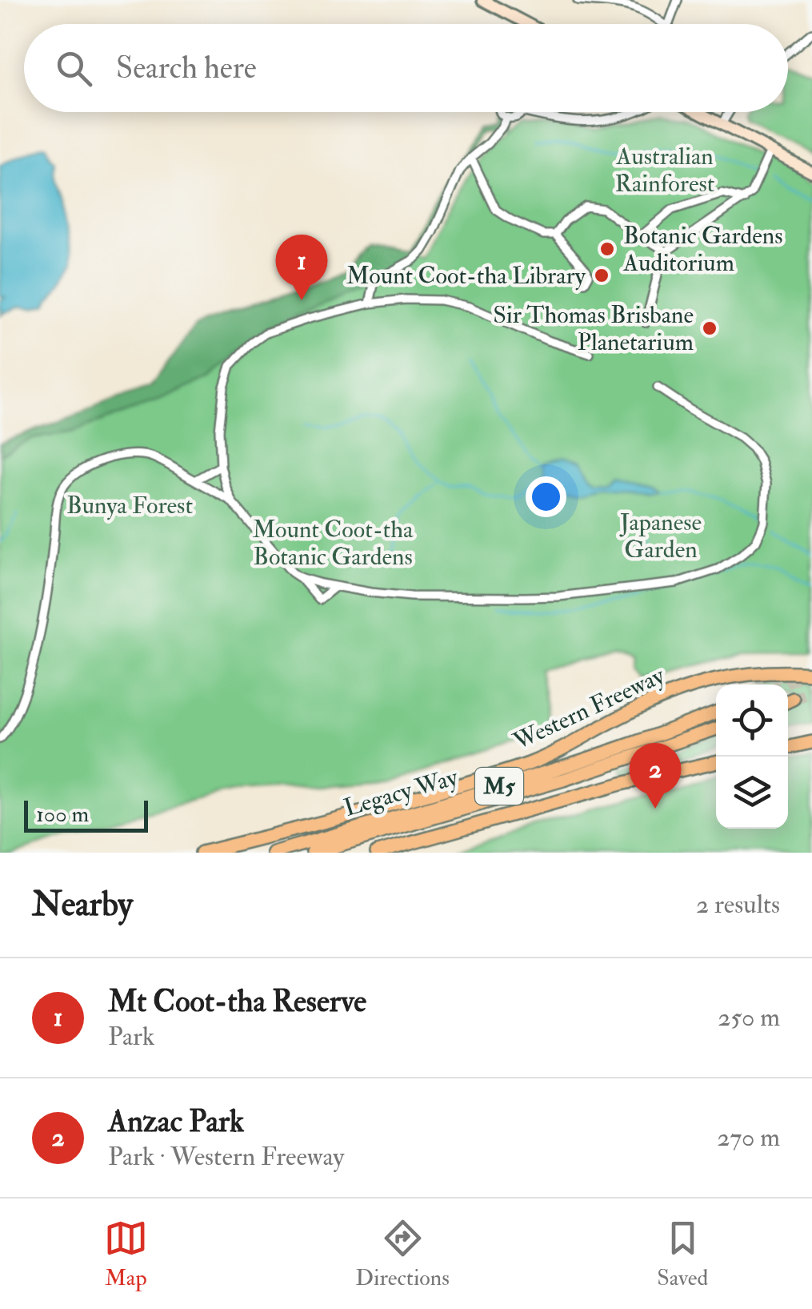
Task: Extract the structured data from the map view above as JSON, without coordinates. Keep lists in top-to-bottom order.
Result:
{
  "streets": {
    "highway": ["Western Freeway", "M5", "Legacy Way"]
  },
  "parks": [
    "Australian Rainforest",
    "Bunya Forest",
    "Japanese Garden",
    "Mount Coot-tha Botanic Gardens"
  ],
  "places": ["Botanic Gardens Auditorium", "Mount Coot-tha Library", "Sir Thomas Brisbane Planetarium"],
  "scale_bar": "100 m",
  "page": {
    "search": "Search here",
    "pins": ["1", "2"],
    "scale": "100 m",
    "heading": ["Nearby", "2 results"],
    "list": [
      {
        "mark": "1",
        "name": "Mt Coot-tha Reserve",
        "note": "Park",
        "value": "250 m"
      },
      {
        "mark": "2",
        "name": "Anzac Park",
        "note": "Park · Western Freeway",
        "value": "270 m"
      }
    ],
    "nav": ["Map", "Directions", "Saved"]
  }
}
